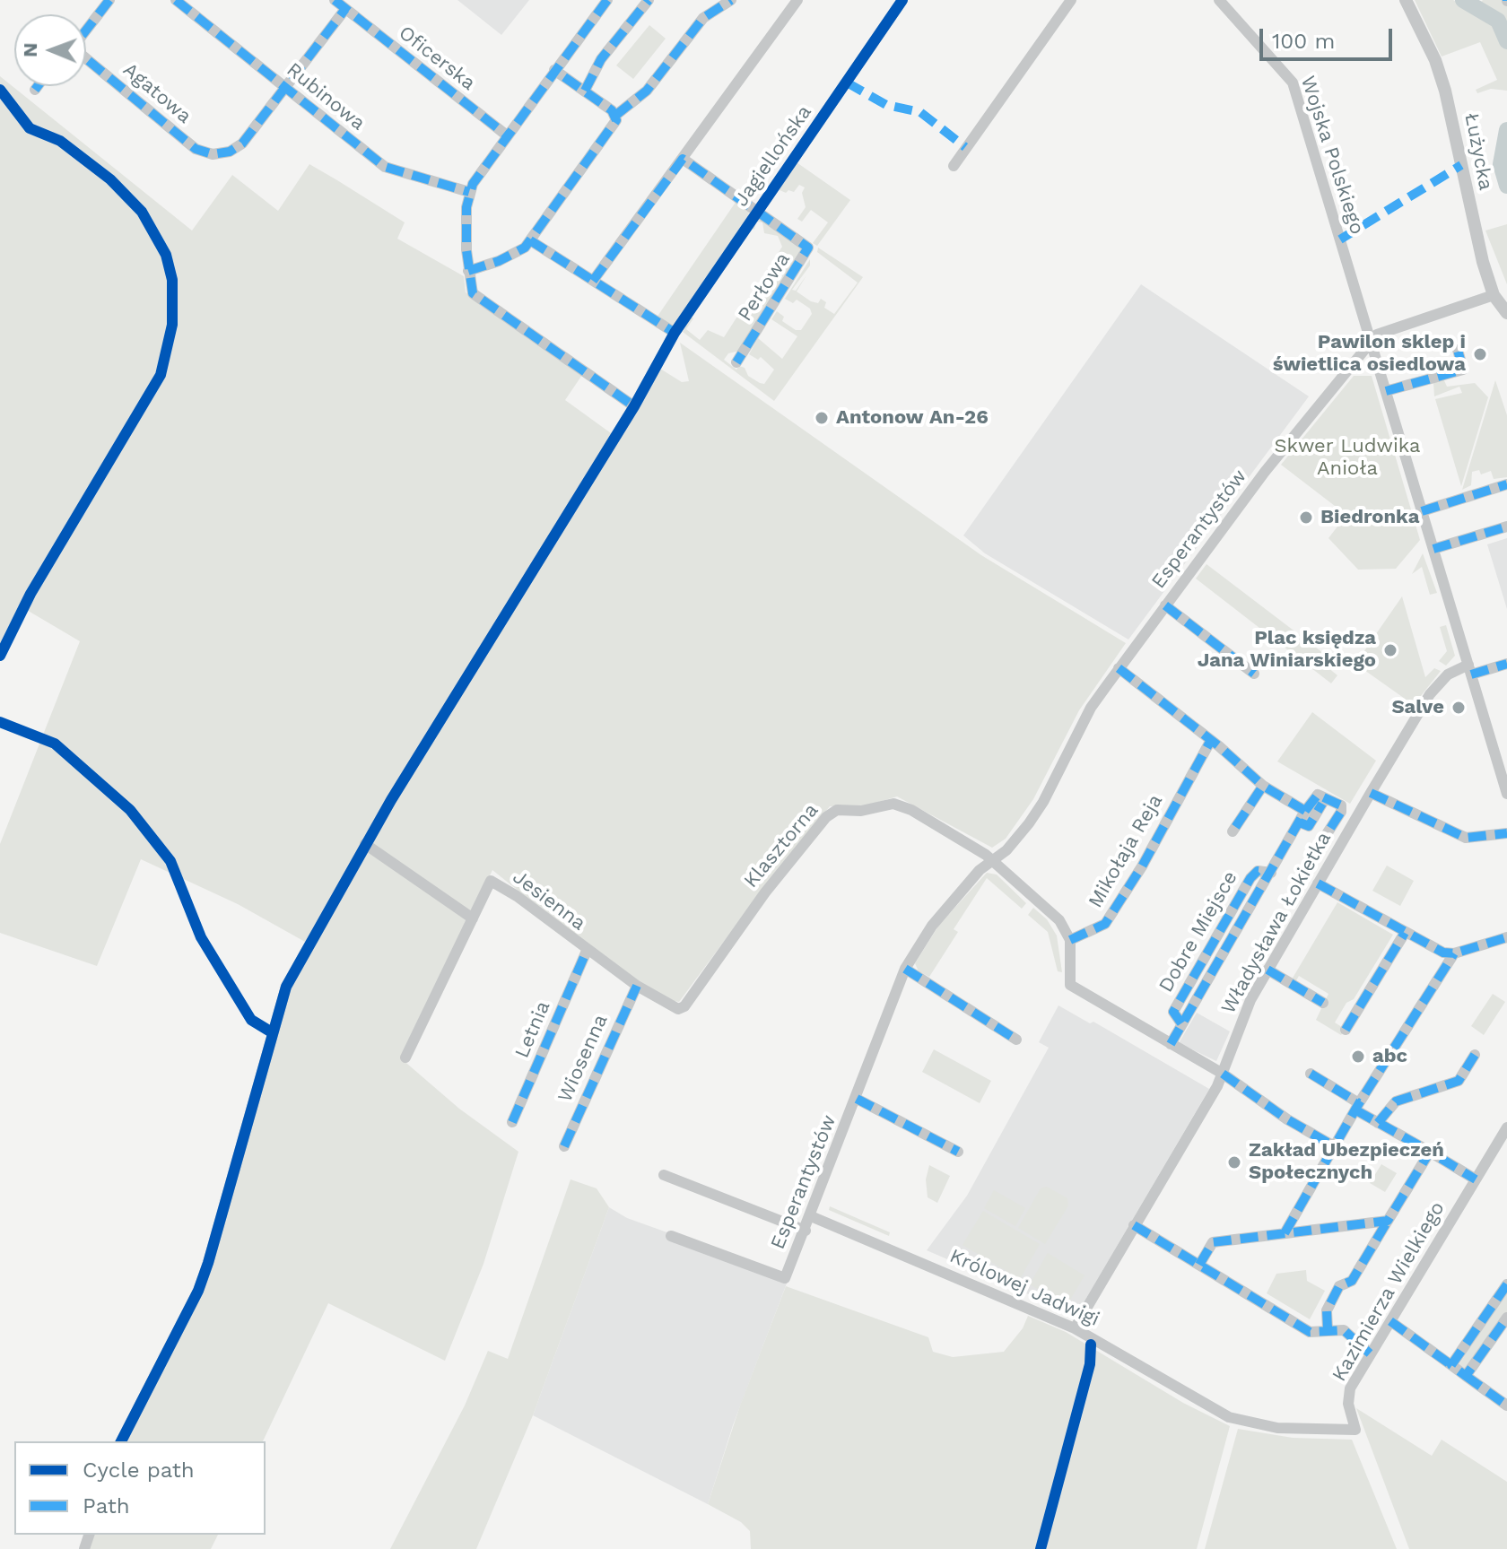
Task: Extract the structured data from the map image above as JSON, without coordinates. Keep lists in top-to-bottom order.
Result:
{
  "streets": {
    "street": [
      "Oficerska",
      "Agatowa",
      "Rubinowa",
      "Łużycka",
      "Wojska Polskiego",
      "Jagiellońska",
      "Perłowa",
      "Esperantystów",
      "Klasztorna",
      "Mikołaja Reja",
      "Jesienna",
      "Władysława Łokietka",
      "Dobre Miejsce",
      "Letnia",
      "Wiosenna",
      "Królowej Jadwigi",
      "Kazimierza Wielkiego"
    ]
  },
  "crossings": [
    ["Agatowa", "Rubinowa"],
    ["Łużycka", "Esperantystów"],
    ["Wojska Polskiego", "Esperantystów"],
    ["Jagiellońska", "Perłowa"],
    ["Esperantystów", "Klasztorna"],
    ["Esperantystów", "Królowej Jadwigi"],
    ["Klasztorna", "Jesienna"],
    ["Jesienna", "Letnia"],
    ["Jesienna", "Wiosenna"],
    ["Władysława Łokietka", "Królowej Jadwigi"],
    ["Królowej Jadwigi", "Kazimierza Wielkiego"]
  ],
  "parks": ["Skwer Ludwika Anioła"],
  "places": [
    "Pawilon sklep i świetlica osiedlowa",
    "Antonow An-26",
    "Biedronka",
    "Plac księdza Jana Winiarskiego",
    "Salve",
    "abc",
    "Zakład Ubezpieczeń Społecznych"
  ],
  "legend": ["Cycle path", "Path"],
  "scale_bar": "100 m",
  "north": "left"
}
